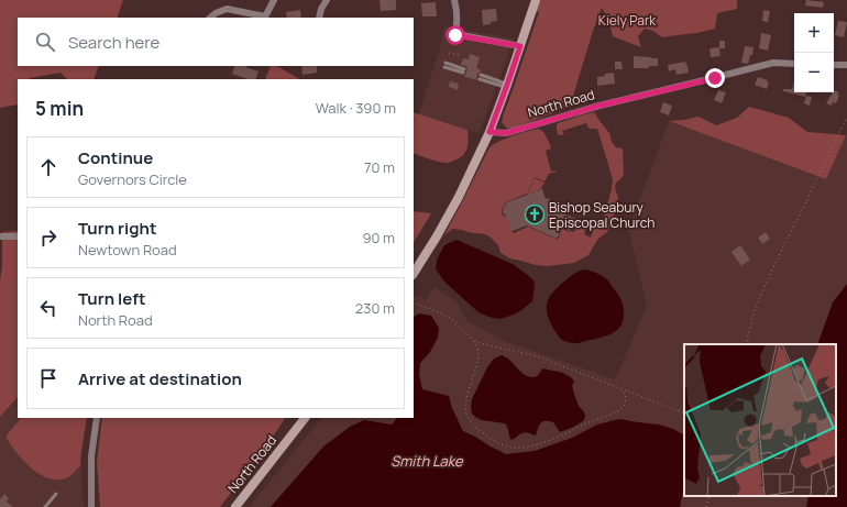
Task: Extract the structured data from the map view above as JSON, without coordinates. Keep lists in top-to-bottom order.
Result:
{
  "streets": {
    "main road": ["North Road"]
  },
  "water": ["Smith Lake"],
  "parks": ["Kiely Park"],
  "places": {
    "church": ["Bishop Seabury Episcopal Church"]
  },
  "page": {
    "map_buttons": ["+", "−"],
    "search": "Search here",
    "heading": ["5 min", "Walk · 390 m"],
    "list": [
      ["Continue", "Governors Circle", "70 m"],
      ["Turn right", "Newtown Road", "90 m"],
      ["Turn left", "North Road", "230 m"],
      "Arrive at destination"
    ]
  }
}
